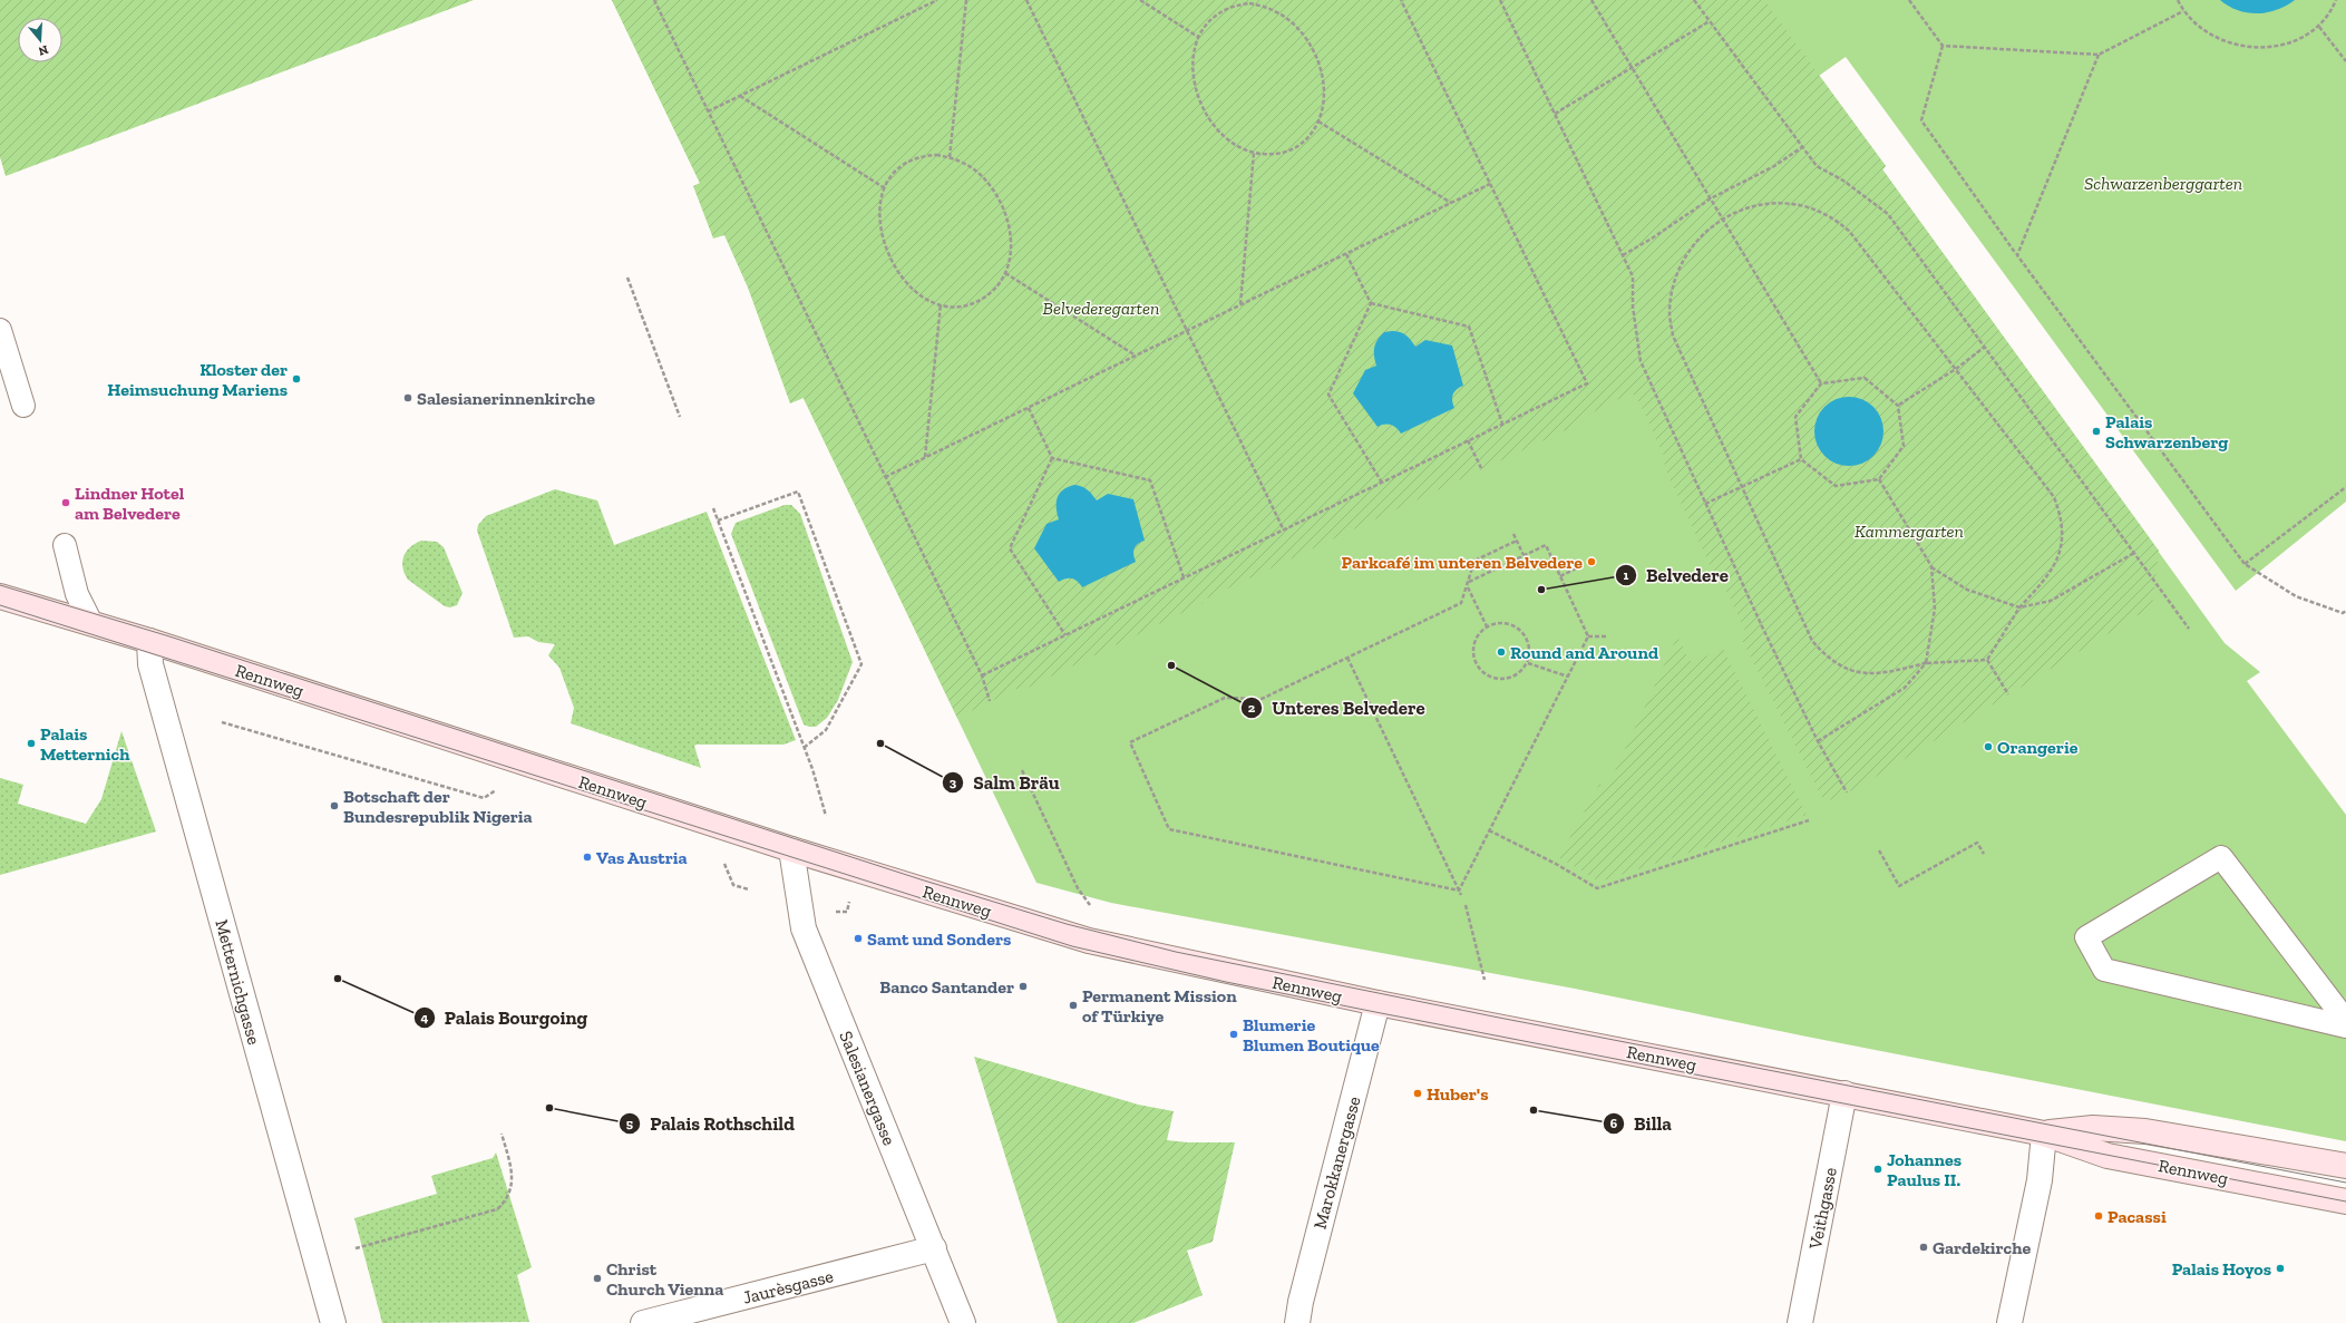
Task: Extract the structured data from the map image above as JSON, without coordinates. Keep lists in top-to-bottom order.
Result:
{
  "streets": {
    "main road": ["Rennweg"],
    "street": [
      "Metternichgasse",
      "Salesianergasse",
      "Marokkanergasse",
      "Veithgasse",
      "Jaurèsgasse"
    ]
  },
  "crossings": [
    ["Rennweg", "Metternichgasse"],
    ["Rennweg", "Salesianergasse"],
    ["Rennweg", "Marokkanergasse"],
    ["Rennweg", "Veithgasse"],
    ["Salesianergasse", "Jaurèsgasse"]
  ],
  "parks": ["Schwarzenberggarten", "Belvederegarten", "Kammergarten"],
  "places": [
    "Kloster der Heimsuchung Mariens",
    "Salesianerinnenkirche",
    "Palais Schwarzenberg",
    "Lindner Hotel am Belvedere",
    "Parkcafé im unteren Belvedere",
    "Belvedere",
    "Round and Around",
    "Unteres Belvedere",
    "Palais Metternich",
    "Salm Bräu",
    "Orangerie",
    "Botschaft der Bundesrepublik Nigeria",
    "Vas Austria",
    "Samt und Sonders",
    "Palais Bourgoing",
    "Banco Santander",
    "Permanent Mission of Türkiye",
    "Blumerie Blumen Boutique",
    "Huber's",
    "Palais Rothschild",
    "Billa",
    "Johannes Paulus II.",
    "Pacassi",
    "Gardekirche",
    "Palais Hoyos",
    "Christ Church Vienna"
  ],
  "north": "bottom"
}
